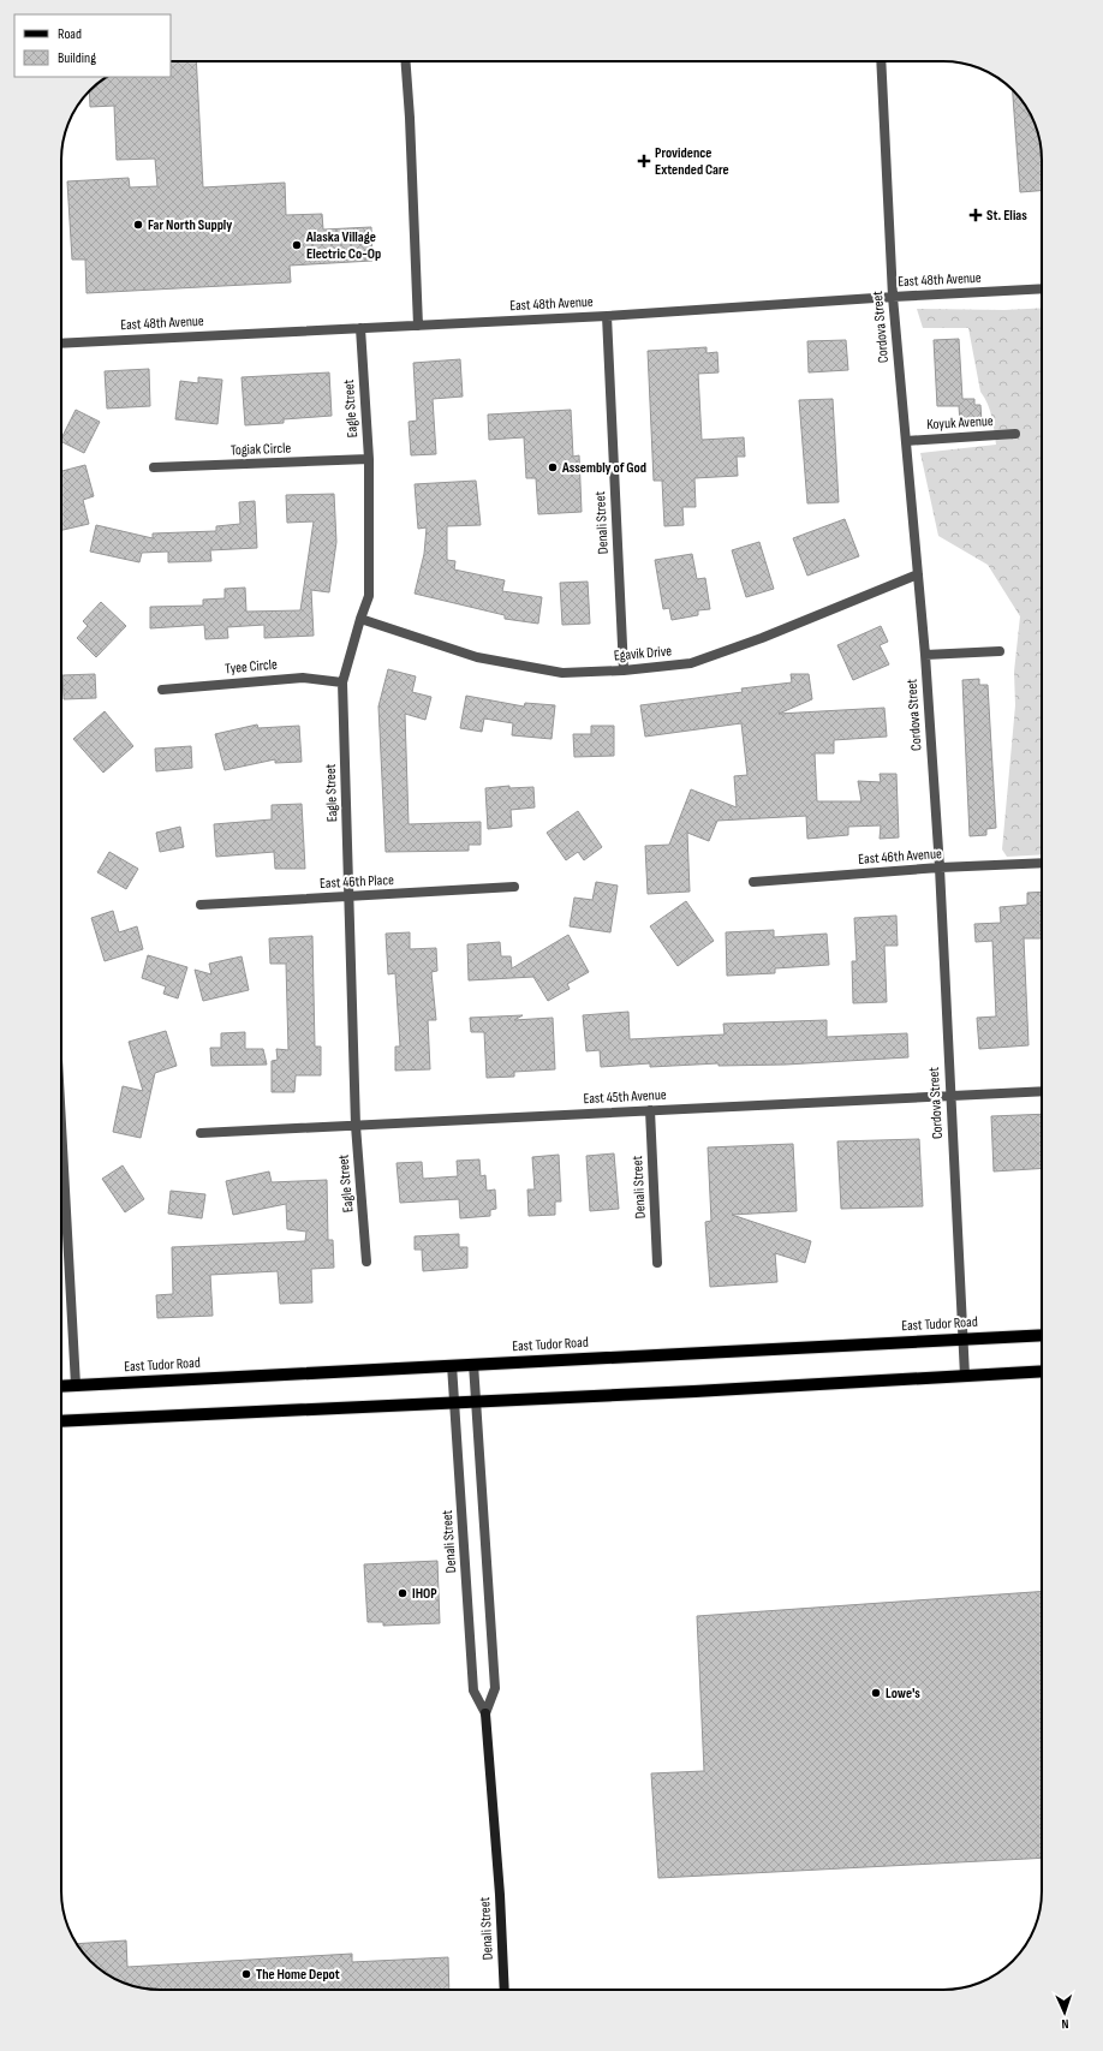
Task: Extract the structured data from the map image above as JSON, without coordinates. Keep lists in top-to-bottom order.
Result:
{
  "streets": {
    "main road": ["East Tudor Road"],
    "street": [
      "East 48th Avenue",
      "Cordova Street",
      "Eagle Street",
      "Koyuk Avenue",
      "Togiak Circle",
      "Denali Street",
      "Egavik Drive",
      "Tyee Circle",
      "East 46th Avenue",
      "East 46th Place",
      "East 45th Avenue"
    ]
  },
  "crossings": [
    ["East 48th Avenue", "Cordova Street"],
    ["East 48th Avenue", "Eagle Street"],
    ["East 48th Avenue", "Denali Street"],
    ["Cordova Street", "Koyuk Avenue"],
    ["Cordova Street", "Egavik Drive"],
    ["Cordova Street", "East 46th Avenue"],
    ["Cordova Street", "East 45th Avenue"],
    ["Cordova Street", "East Tudor Road"],
    ["Eagle Street", "Togiak Circle"],
    ["Eagle Street", "Egavik Drive"],
    ["Eagle Street", "Tyee Circle"],
    ["Eagle Street", "East 46th Place"],
    ["Eagle Street", "East 45th Avenue"],
    ["Denali Street", "Egavik Drive"],
    ["Denali Street", "East 45th Avenue"],
    ["Denali Street", "East Tudor Road"]
  ],
  "places": {
    "health": ["Providence Extended Care", "St. Elias"],
    "other": [
      "Far North Supply",
      "Alaska Village Electric Co-Op",
      "Assembly of God",
      "IHOP",
      "Lowe's",
      "The Home Depot"
    ]
  },
  "legend": ["Road", "Building"],
  "north": "bottom"
}
